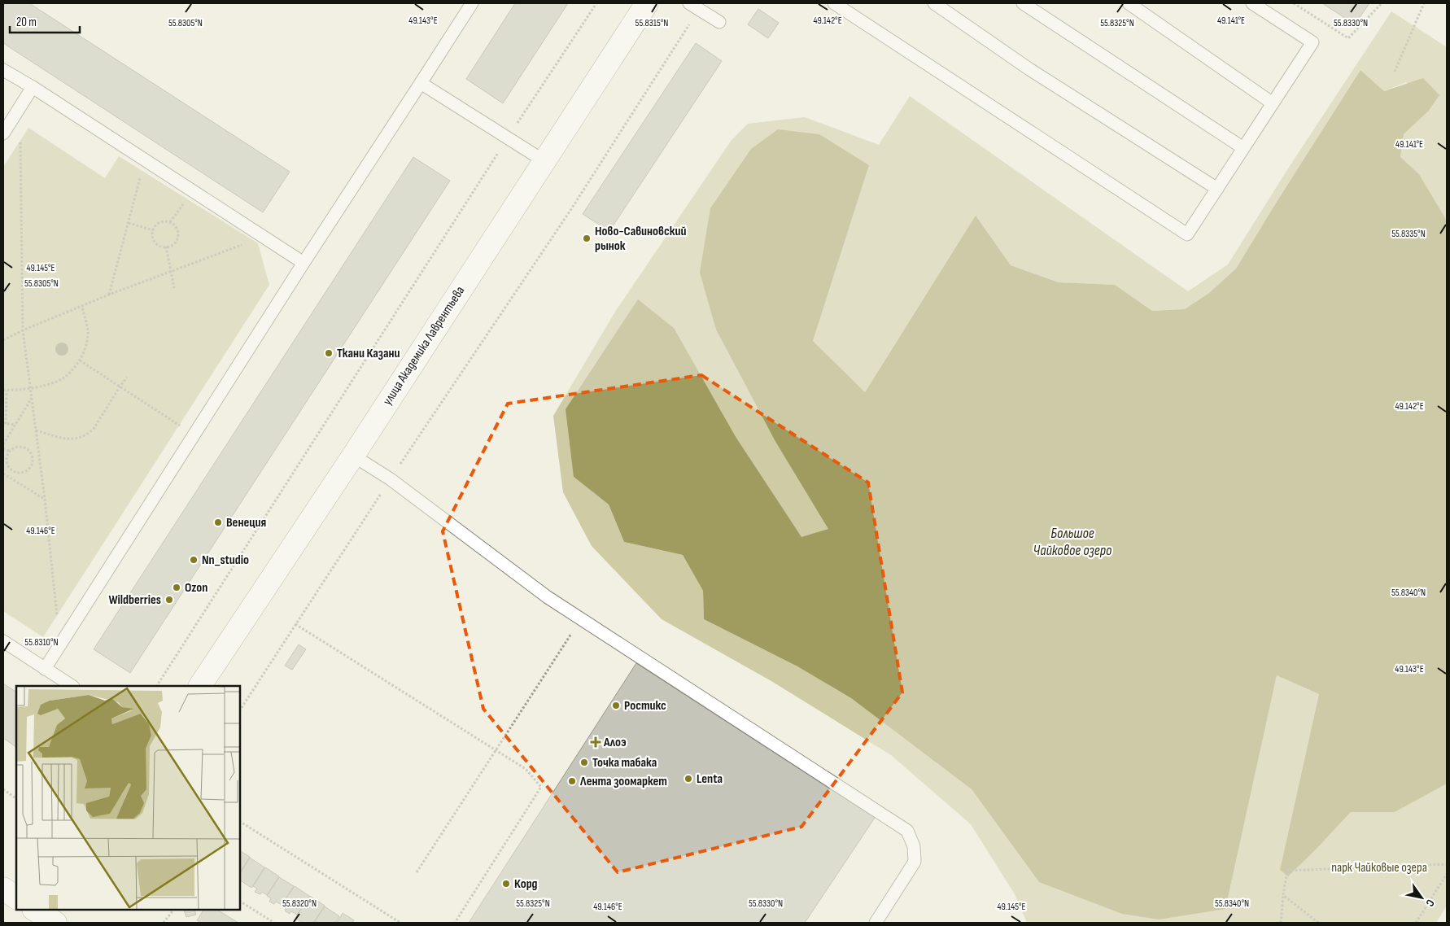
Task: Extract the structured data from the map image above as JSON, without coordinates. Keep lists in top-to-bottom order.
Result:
{
  "streets": {
    "street": ["улица Академика Лаврентьева"]
  },
  "water": ["Большое Чайковое озеро"],
  "parks": ["парк Чайковые озера"],
  "places": {
    "other": [
      "Ново-Савиновский рынок",
      "Ткани Казани",
      "Венеция",
      "Nn_studio",
      "Ozon",
      "Wildberries",
      "Ростикс",
      "Точка табака",
      "Lenta",
      "Лента зоомаркет",
      "Корд"
    ],
    "health": ["Алоэ"]
  },
  "scale_bar": "20 m",
  "north": "bottom right",
  "coordinates": [
    "49.143°E",
    "49.142°E",
    "49.141°E",
    "55.8305°N",
    "55.8315°N",
    "55.8330°N",
    "55.8325°N",
    "55.8335°N",
    "49.145°E",
    "49.146°E",
    "55.8340°N",
    "55.8310°N",
    "55.8320°N"
  ]
}
